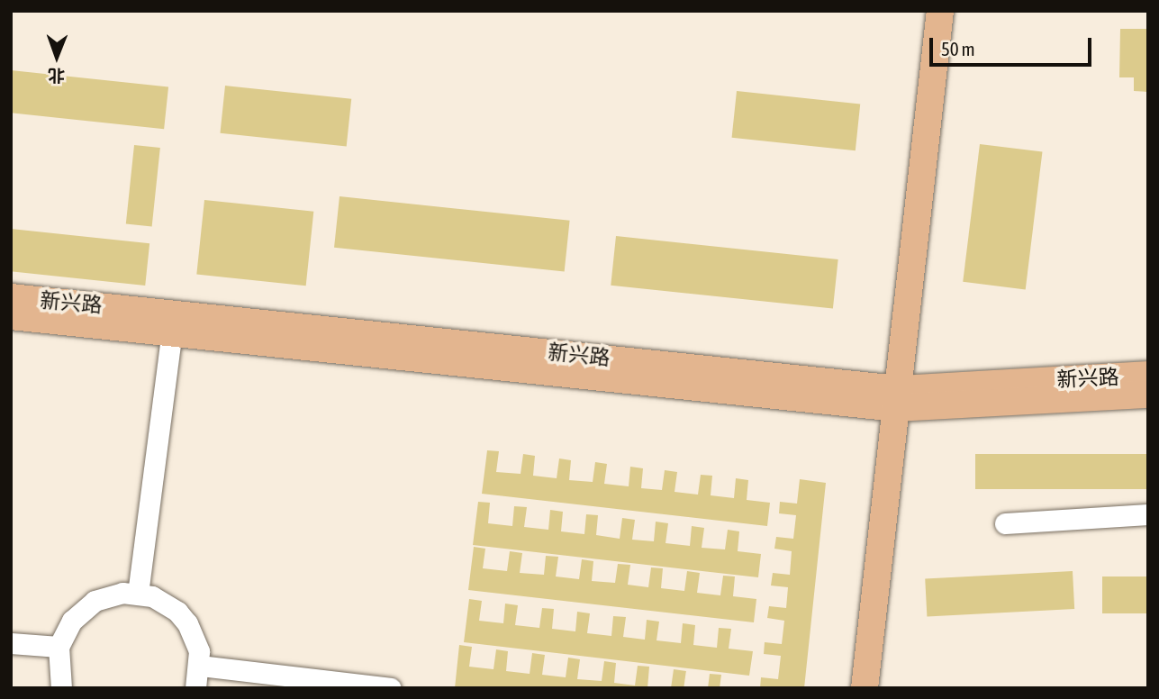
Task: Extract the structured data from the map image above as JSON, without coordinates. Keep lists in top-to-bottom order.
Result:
{
  "streets": {
    "main road": ["新兴路"]
  },
  "scale_bar": "50 m",
  "north": "bottom"
}
